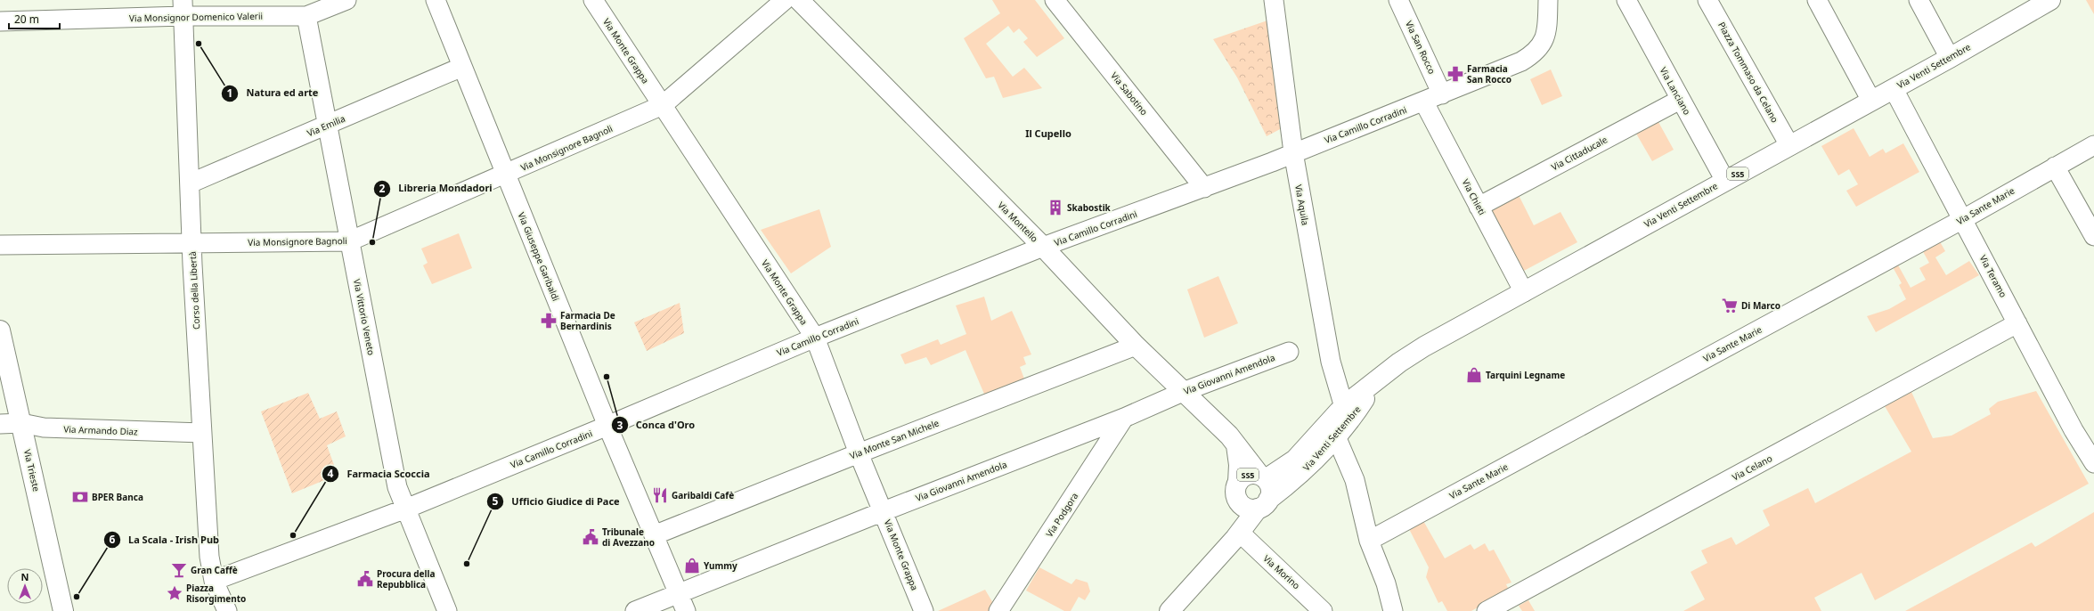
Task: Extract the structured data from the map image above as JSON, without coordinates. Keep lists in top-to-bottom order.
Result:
{
  "streets": {
    "main road": [
      "Via Venti Settembre",
      "SS5",
      "Via Montello",
      "Via Trieste"
    ],
    "street": [
      "Via Monsignor Domenico Valerii",
      "Via San Rocco",
      "Via Monte Grappa",
      "Piazza Tommaso da Celano",
      "Via Lanciano",
      "Via Sabotino",
      "Via Camillo Corradini",
      "Via Emilia",
      "Via Monsignore Bagnoli",
      "Via Cittaducale",
      "Via Chieti",
      "Via Aquila",
      "Via Sante Marie",
      "Via Giuseppe Garibaldi",
      "Via Teramo",
      "Corso della Libertà",
      "Via Vittorio Veneto",
      "Via Giovanni Amendola",
      "Via Armando Diaz",
      "Via Monte San Michele",
      "Via Celano",
      "Via Podgora",
      "Via Morino"
    ]
  },
  "crossings": [
    ["Via Monsignor Domenico Valerii", "Corso della Libertà"],
    ["Via Monsignor Domenico Valerii", "Via Vittorio Veneto"],
    ["Via San Rocco", "Via Camillo Corradini"],
    ["Via Monte Grappa", "Via Camillo Corradini"],
    ["Via Monte Grappa", "Via Monsignore Bagnoli"],
    ["Via Monte Grappa", "Via Giovanni Amendola"],
    ["Via Monte Grappa", "Via Monte San Michele"],
    ["Via Venti Settembre", "Piazza Tommaso da Celano"],
    ["Via Venti Settembre", "Via Lanciano"],
    ["Via Venti Settembre", "SS5"],
    ["Via Venti Settembre", "Via Chieti"],
    ["Via Venti Settembre", "Via Aquila"],
    ["Via Venti Settembre", "Via Montello"],
    ["Via Venti Settembre", "Via Teramo"],
    ["Via Lanciano", "Via Cittaducale"],
    ["Via Sabotino", "Via Camillo Corradini"],
    ["Via Camillo Corradini", "Via Chieti"],
    ["Via Camillo Corradini", "Via Aquila"],
    ["Via Camillo Corradini", "Via Montello"],
    ["Via Camillo Corradini", "Via Giuseppe Garibaldi"],
    ["Via Camillo Corradini", "Corso della Libertà"],
    ["Via Camillo Corradini", "Via Vittorio Veneto"],
    ["Via Emilia", "Via Giuseppe Garibaldi"],
    ["Via Emilia", "Corso della Libertà"],
    ["Via Emilia", "Via Vittorio Veneto"],
    ["Via Monsignore Bagnoli", "Via Giuseppe Garibaldi"],
    ["Via Monsignore Bagnoli", "Corso della Libertà"],
    ["Via Monsignore Bagnoli", "Via Vittorio Veneto"],
    ["Via Cittaducale", "Via Chieti"],
    ["SS5", "Via Montello"],
    ["SS5", "Via Morino"],
    ["Via Sante Marie", "Via Teramo"],
    ["Via Montello", "Via Giovanni Amendola"],
    ["Via Montello", "Via Monte San Michele"],
    ["Via Giuseppe Garibaldi", "Via Giovanni Amendola"],
    ["Via Giuseppe Garibaldi", "Via Monte San Michele"],
    ["Via Teramo", "Via Celano"],
    ["Corso della Libertà", "Via Armando Diaz"],
    ["Via Giovanni Amendola", "Via Podgora"],
    ["Via Armando Diaz", "Via Trieste"]
  ],
  "districts": ["Il Cupello"],
  "places": {
    "other": [
      "Natura ed arte",
      "Libreria Mondadori",
      "Conca d'Oro",
      "Farmacia Scoccia",
      "Ufficio Giudice di Pace",
      "La Scala - Irish Pub"
    ],
    "pharmacy": ["Farmacia San Rocco", "Farmacia De Bernardinis"],
    "building": ["Skabostik"],
    "supermarket": ["Di Marco"],
    "shop": ["Tarquini Legname", "Yummy"],
    "restaurant": ["Garibaldi Cafè"],
    "bank": ["BPER Banca"],
    "public building": ["Tribunale di Avezzano", "Procura della Repubblica"],
    "bar": ["Gran Caffè"],
    "place": ["Piazza Risorgimento"]
  },
  "scale_bar": "20 m",
  "north": "top"
}
